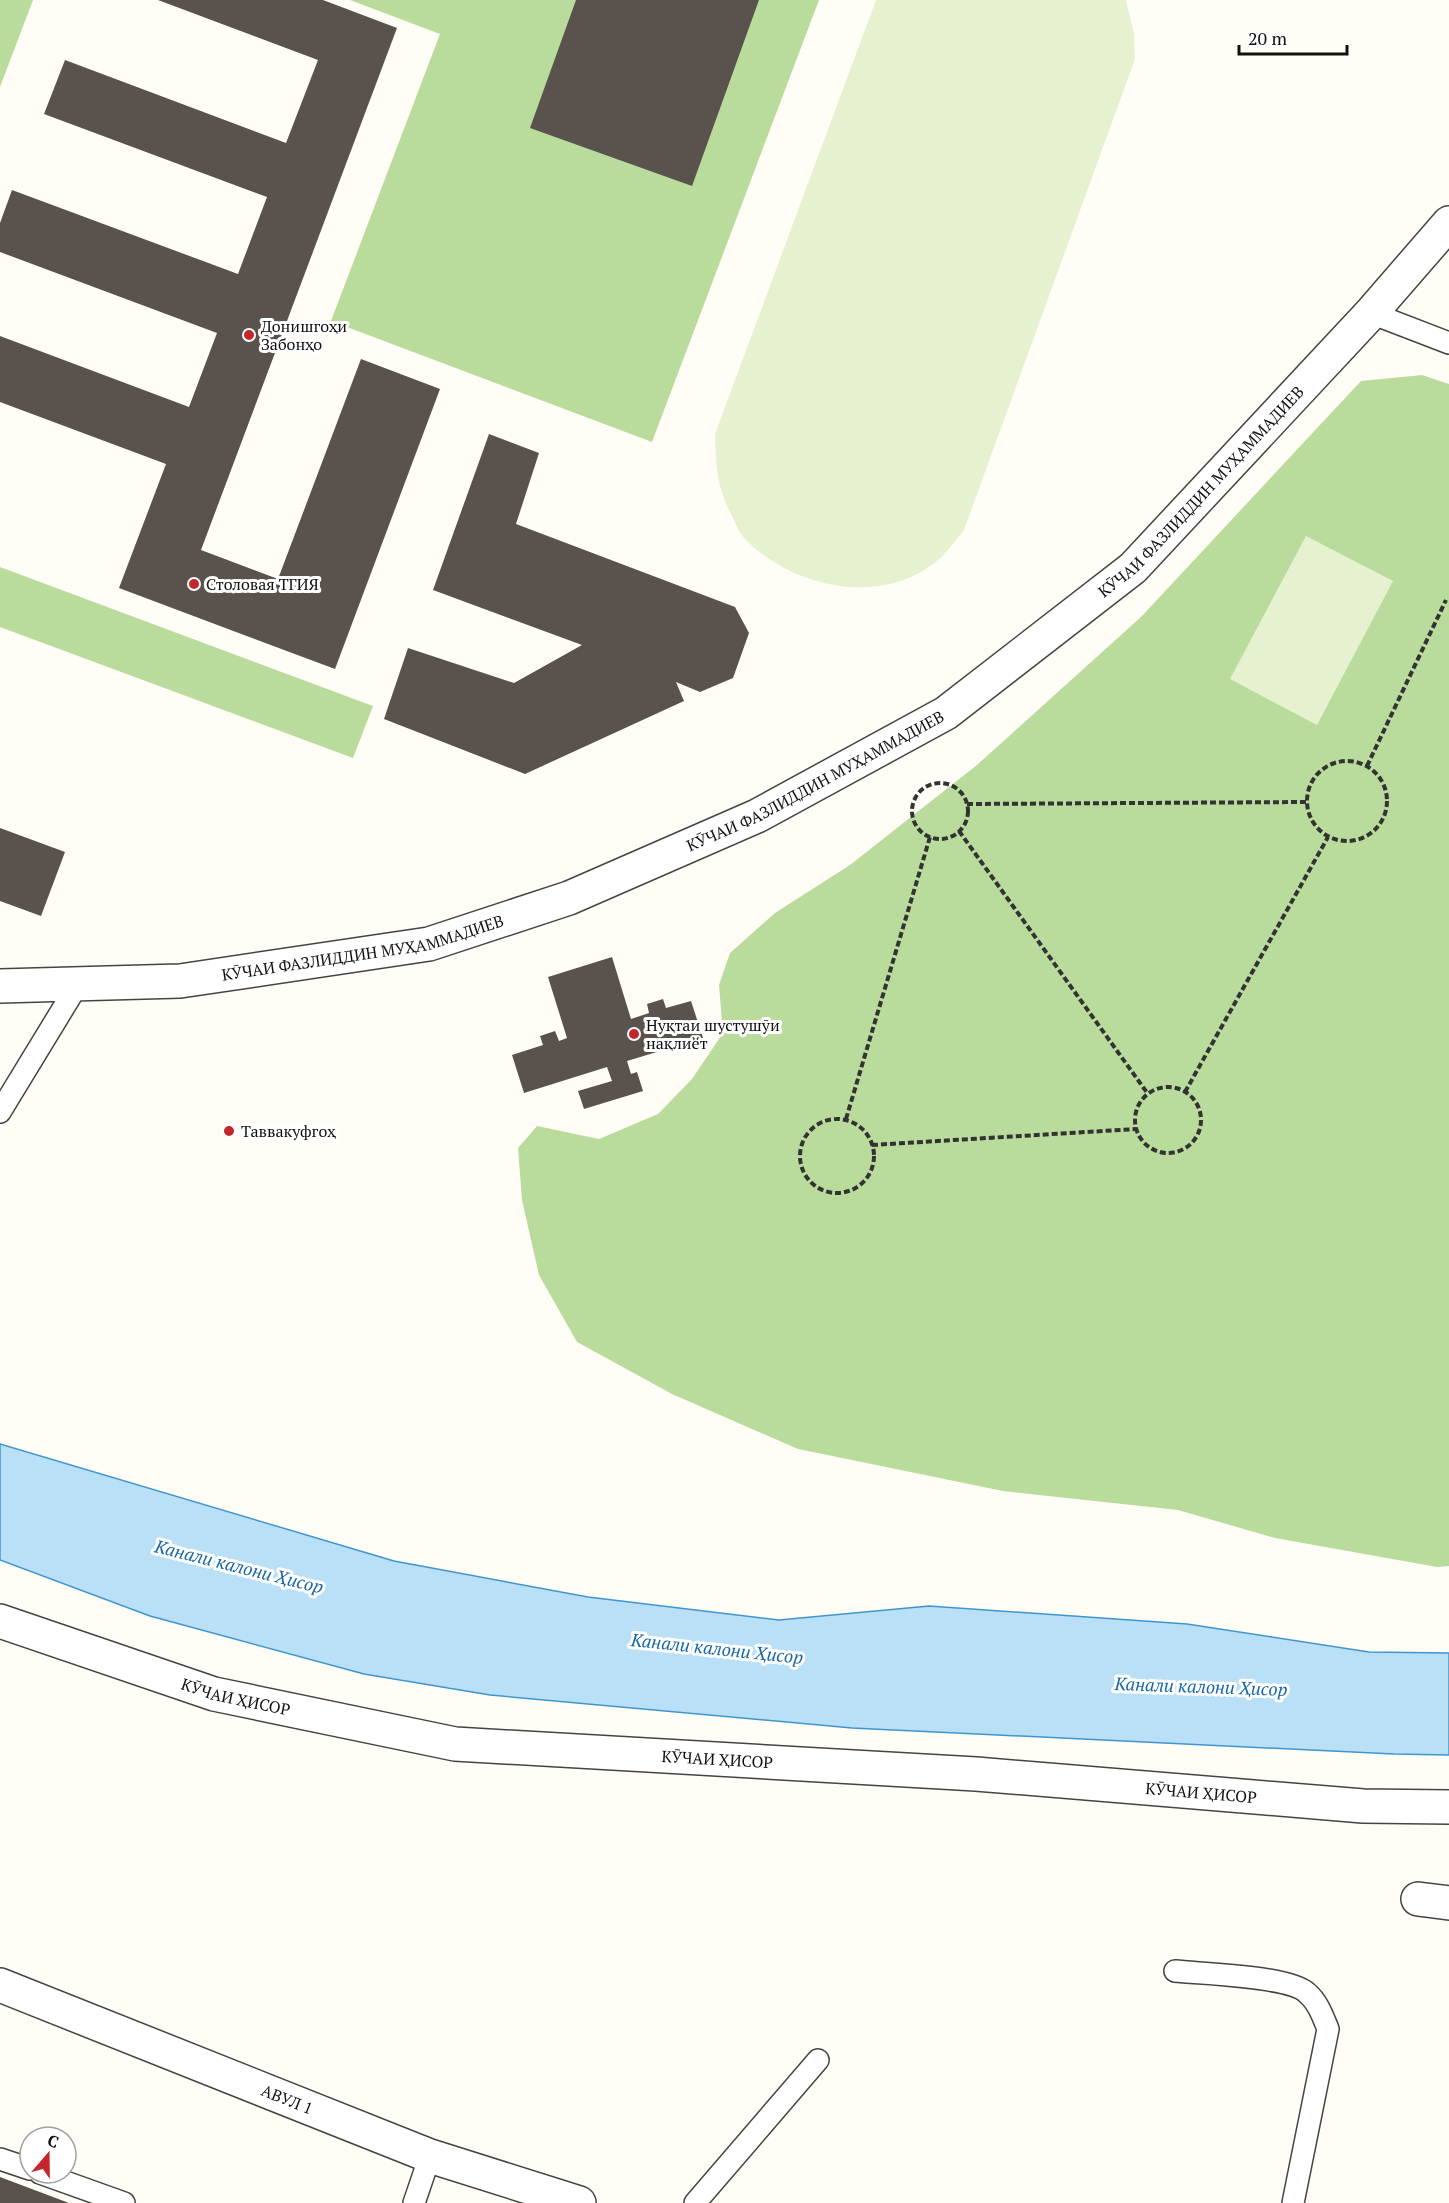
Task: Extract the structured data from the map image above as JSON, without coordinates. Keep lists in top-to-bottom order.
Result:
{
  "streets": {
    "street": ["КӮЧАИ ФАЗЛИДДИН МУҲАММАДИЕВ", "КӮЧАИ ҲИСОР", "АВУЛ 1"]
  },
  "water": ["Канали калони Ҳисор"],
  "places": [
    "Донишгоҳи Забонҳо",
    "Столовая ТГИЯ",
    "Нуқтаи шустушӯи нақлиёт",
    "Таввакуфгоҳ"
  ],
  "scale_bar": "20 m",
  "north": "top"
}
